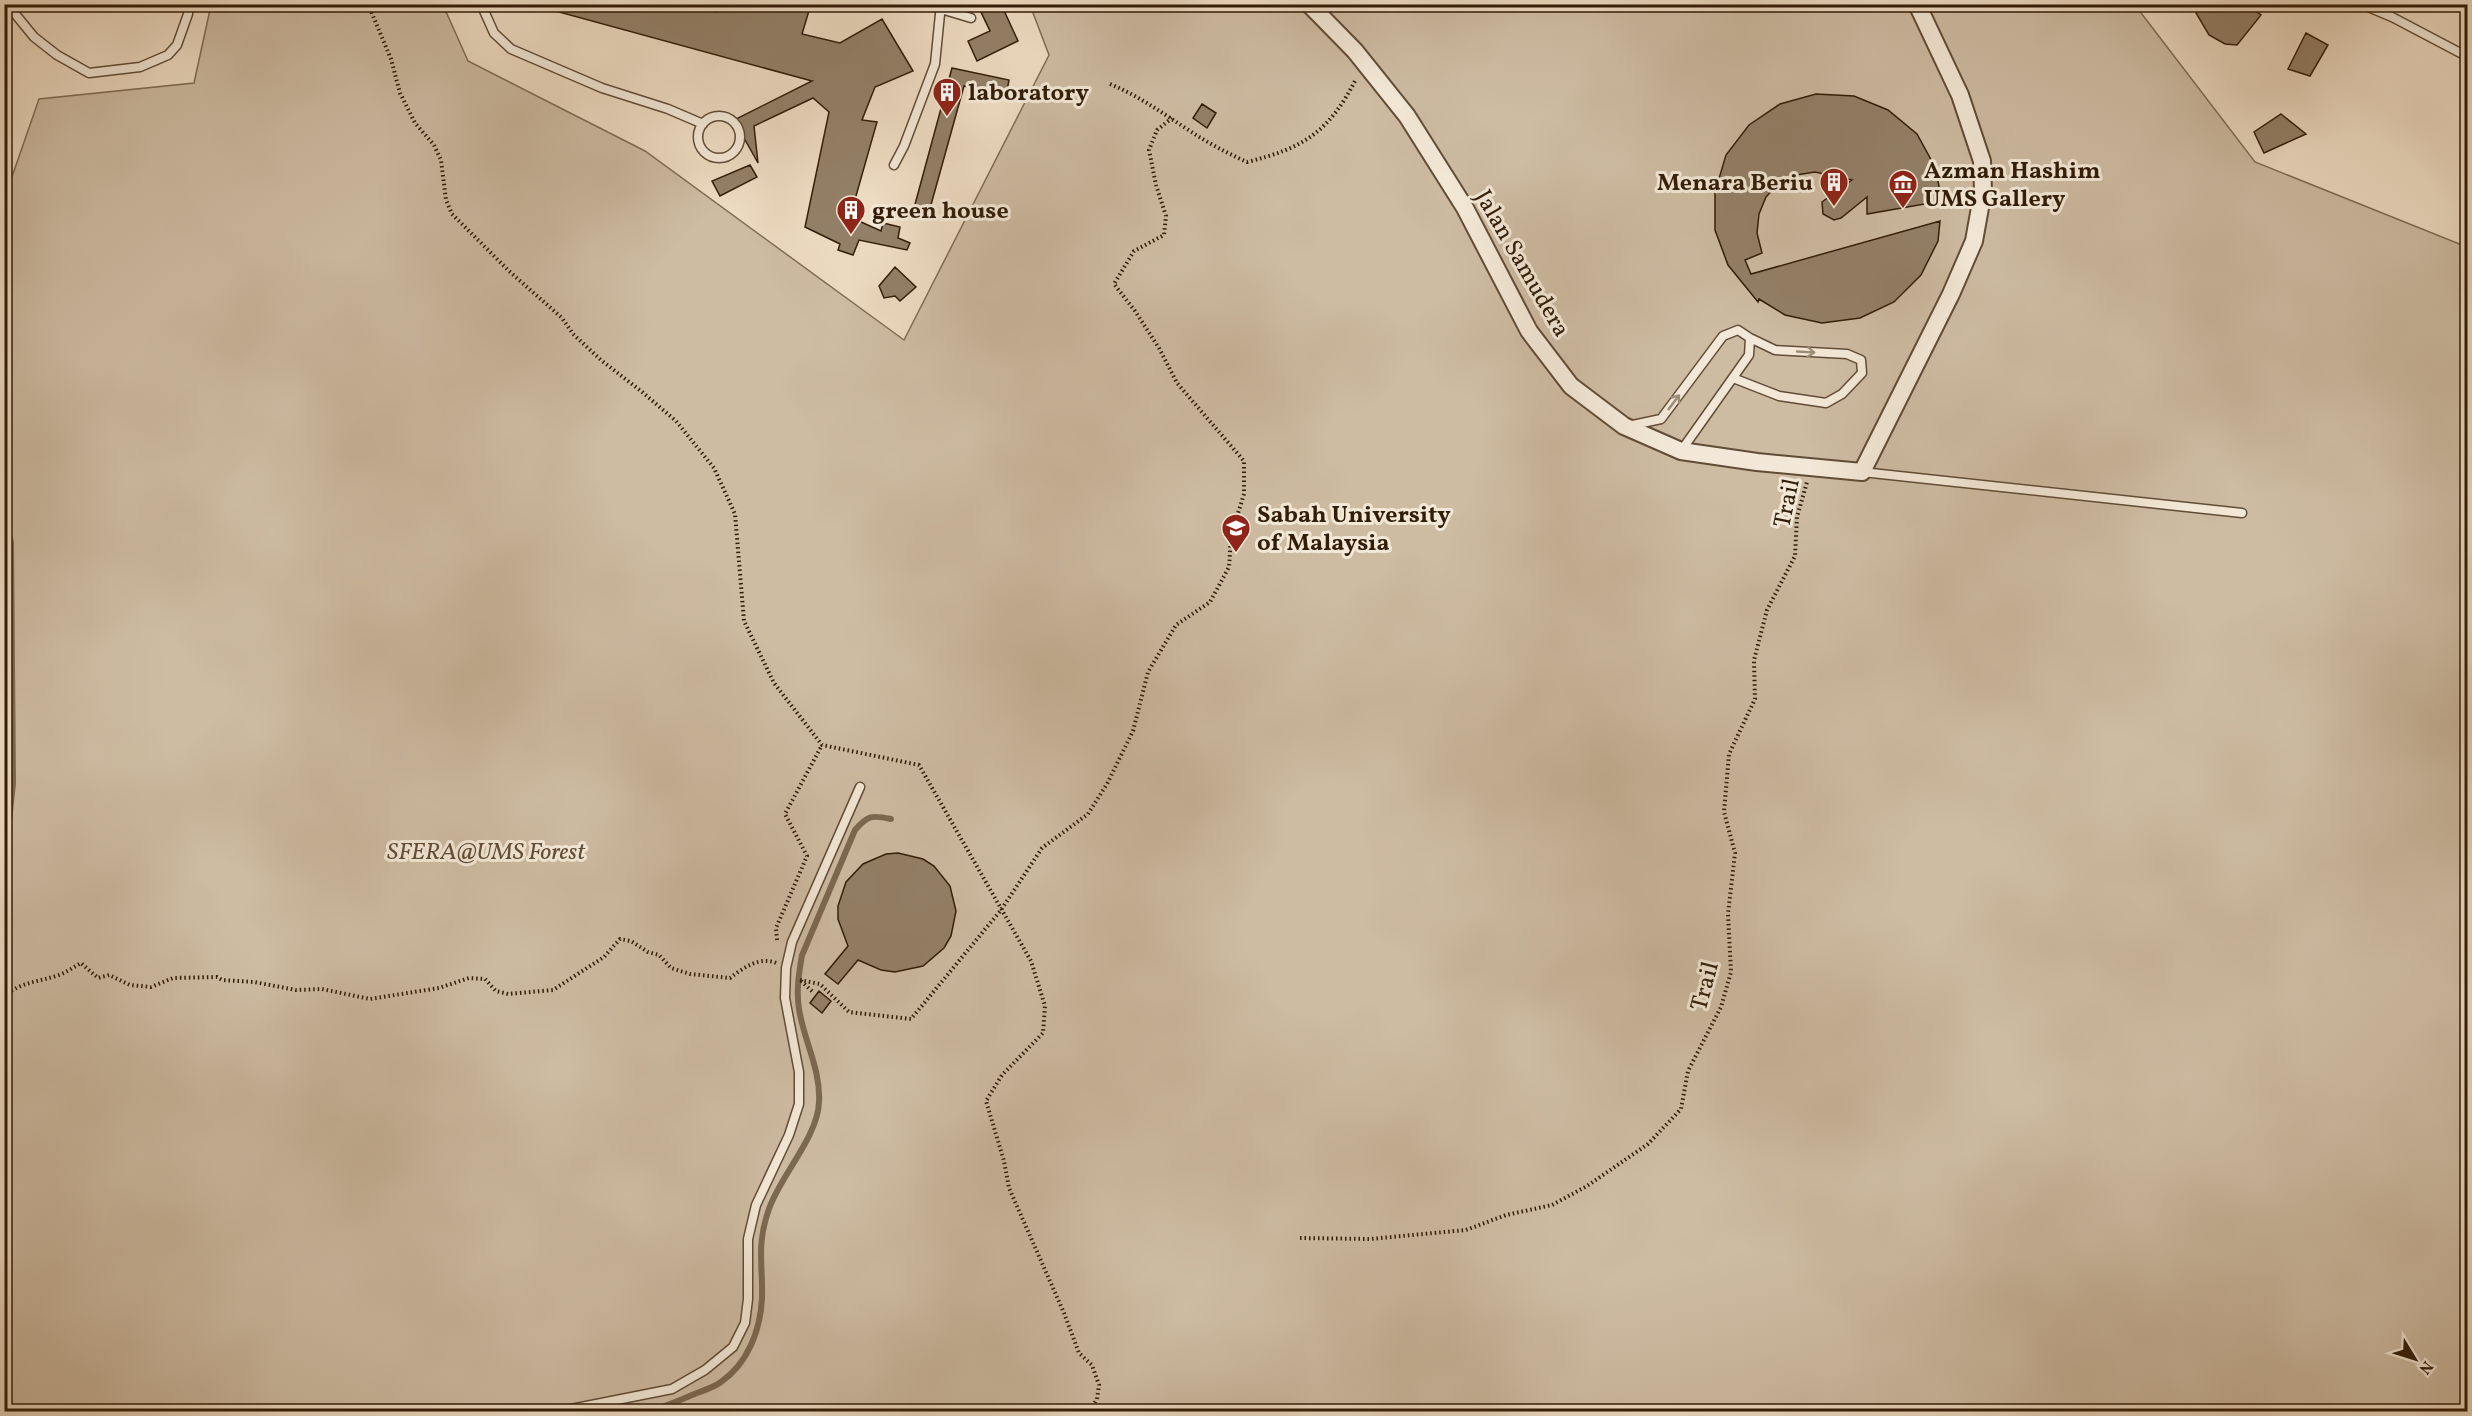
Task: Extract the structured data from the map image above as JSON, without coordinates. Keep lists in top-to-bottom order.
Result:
{
  "streets": {
    "street": ["Jalan Samudera"],
    "path": ["Trail"]
  },
  "crossings": [
    ["Jalan Samudera", "Trail"]
  ],
  "parks": ["SFERA@UMS Forest"],
  "places": {
    "building": ["laboratory", "Menara Beriu", "green house"],
    "museum": ["Azman Hashim UMS Gallery"],
    "school or university": ["Sabah University of Malaysia"]
  },
  "north": "bottom right"
}
